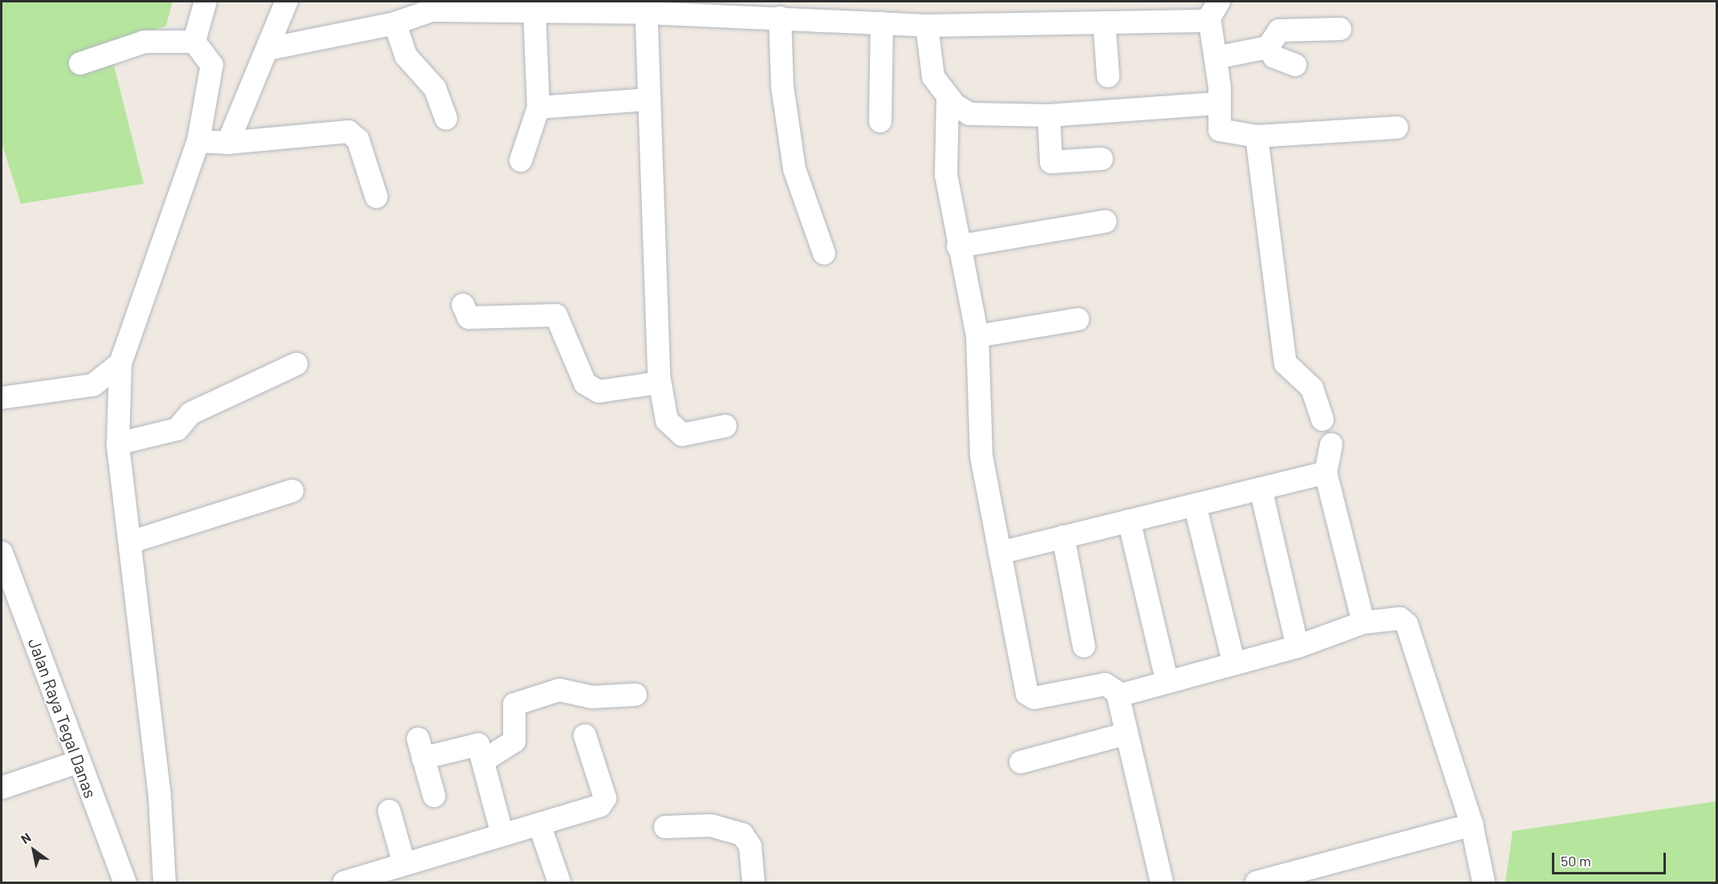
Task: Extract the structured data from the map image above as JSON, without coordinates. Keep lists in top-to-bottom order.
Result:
{
  "streets": {
    "street": ["Jalan Raya Tegal Danas"]
  },
  "scale_bar": "50 m",
  "north": "top left"
}
